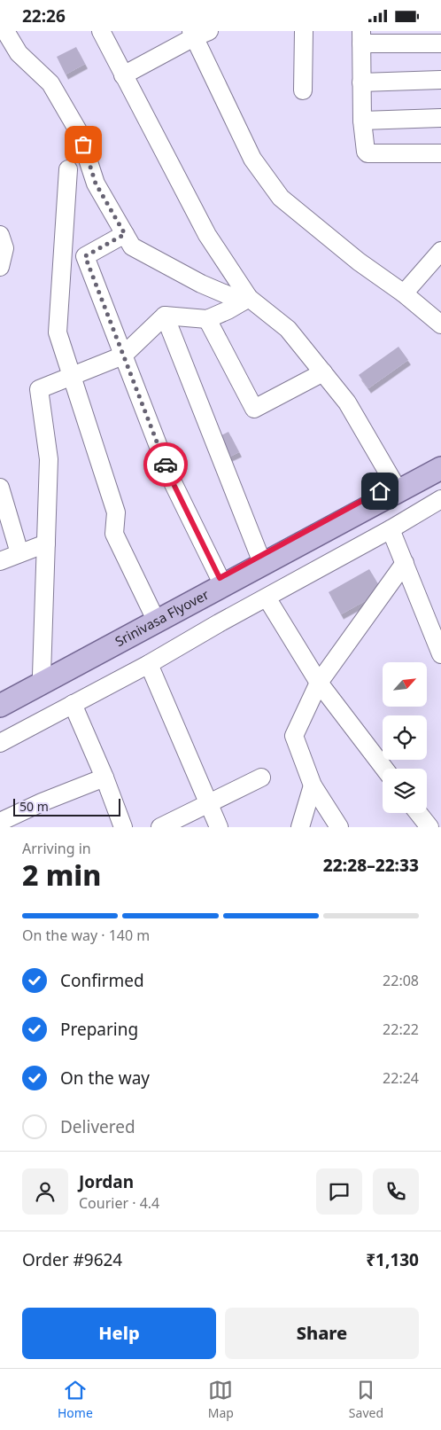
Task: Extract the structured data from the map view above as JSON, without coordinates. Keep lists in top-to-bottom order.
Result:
{
  "streets": {
    "main road": ["Srinivasa Flyover"]
  },
  "scale_bar": "50 m",
  "north": "top right",
  "page": {
    "status": "22:26",
    "scale": "50 m",
    "heading": ["2 min", "Arriving in", "22:28–22:33"],
    "panel": [
      "Jordan",
      "Courier · 4.4",
      "Order #9624",
      "₹1,130"
    ],
    "bar": "On the way · 140 m",
    "list": [
      ["Confirmed", "22:08"],
      ["Preparing", "22:22"],
      ["On the way", "22:24"],
      "Delivered"
    ],
    "buttons": ["Help", "Share"],
    "tabs": ["Home", "Map", "Saved"]
  }
}
